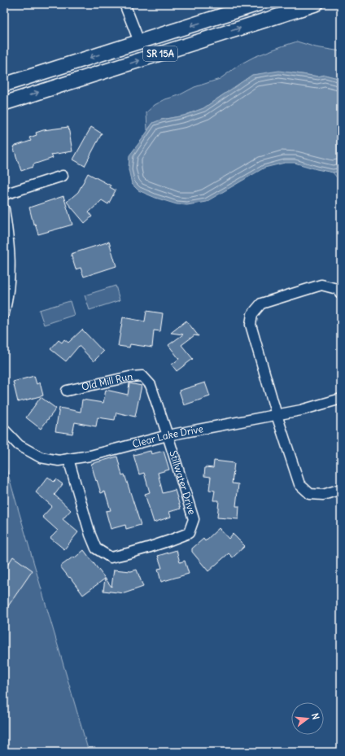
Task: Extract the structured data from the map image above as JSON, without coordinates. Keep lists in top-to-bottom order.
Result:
{
  "streets": {
    "highway": ["SR 15A"],
    "street": ["Old Mill Run", "Clear Lake Drive", "Stillwater Drive"]
  },
  "crossings": [
    ["Old Mill Run", "Clear Lake Drive"],
    ["Old Mill Run", "Stillwater Drive"],
    ["Clear Lake Drive", "Stillwater Drive"]
  ],
  "north": "right"
}
